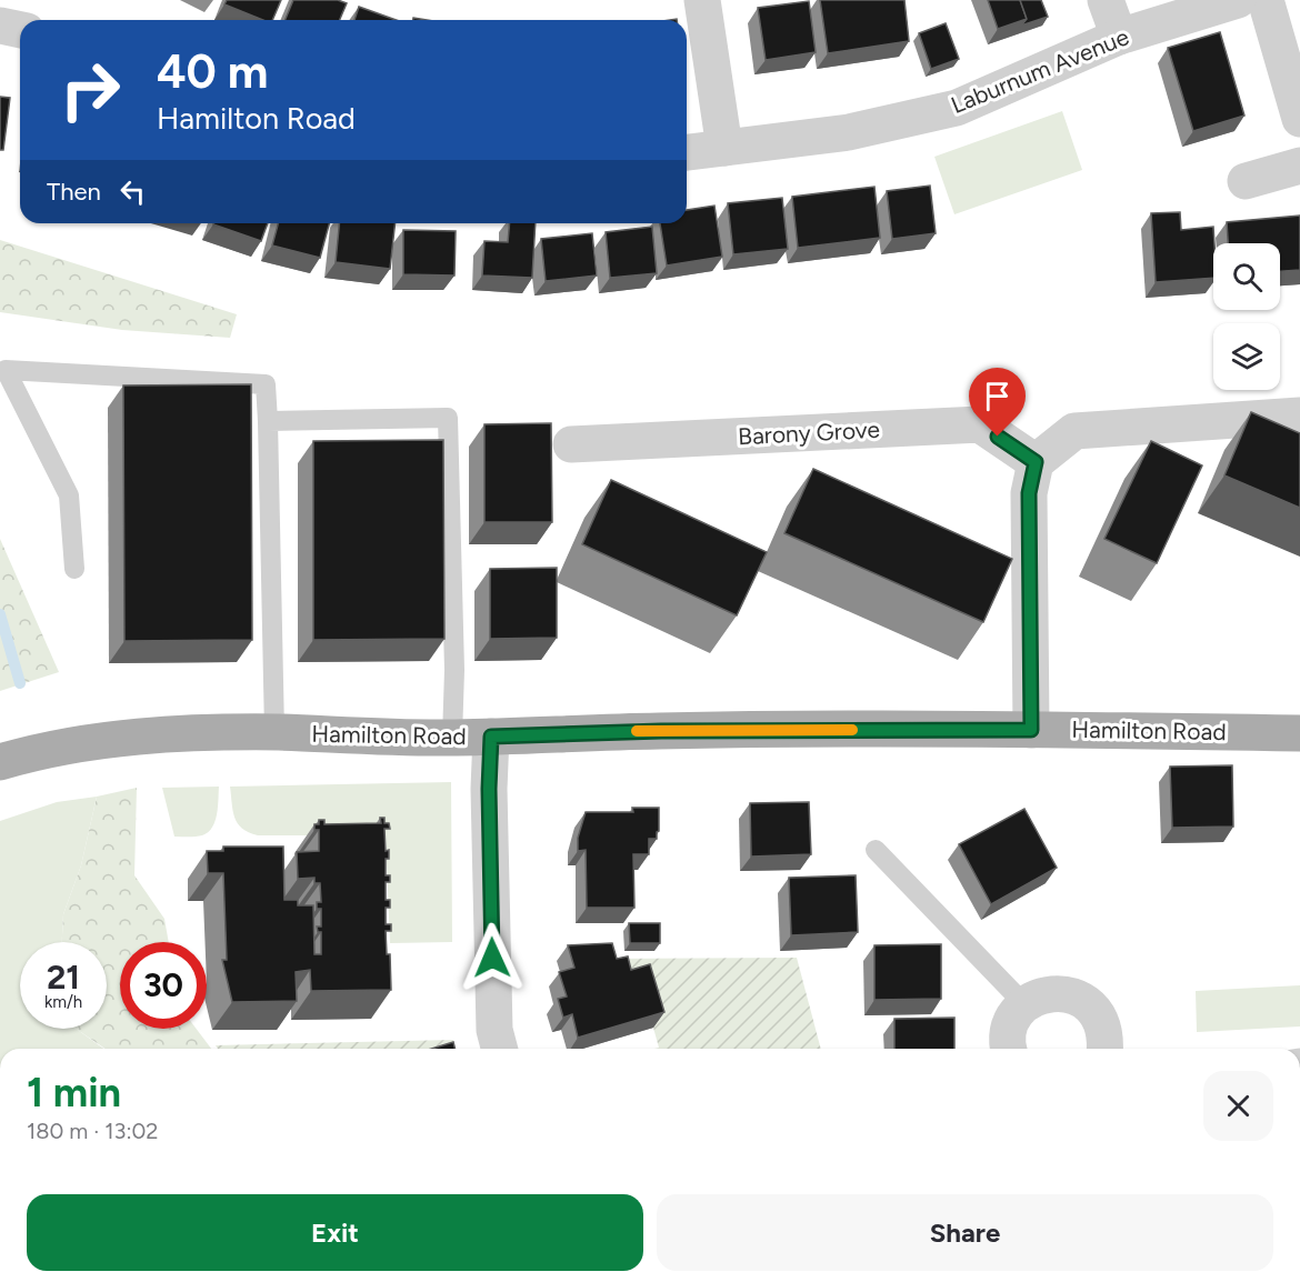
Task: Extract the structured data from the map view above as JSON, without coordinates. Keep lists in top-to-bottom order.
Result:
{
  "streets": {
    "main road": ["Hamilton Road"],
    "street": ["Laburnum Avenue", "Barony Grove"]
  },
  "page": {
    "turn": ["40 m", "Hamilton Road"],
    "then": "Then",
    "speed": "21 km/h",
    "limit": "30",
    "heading": ["1 min", "180 m · 13:02"],
    "buttons": ["Exit", "Share"]
  }
}
